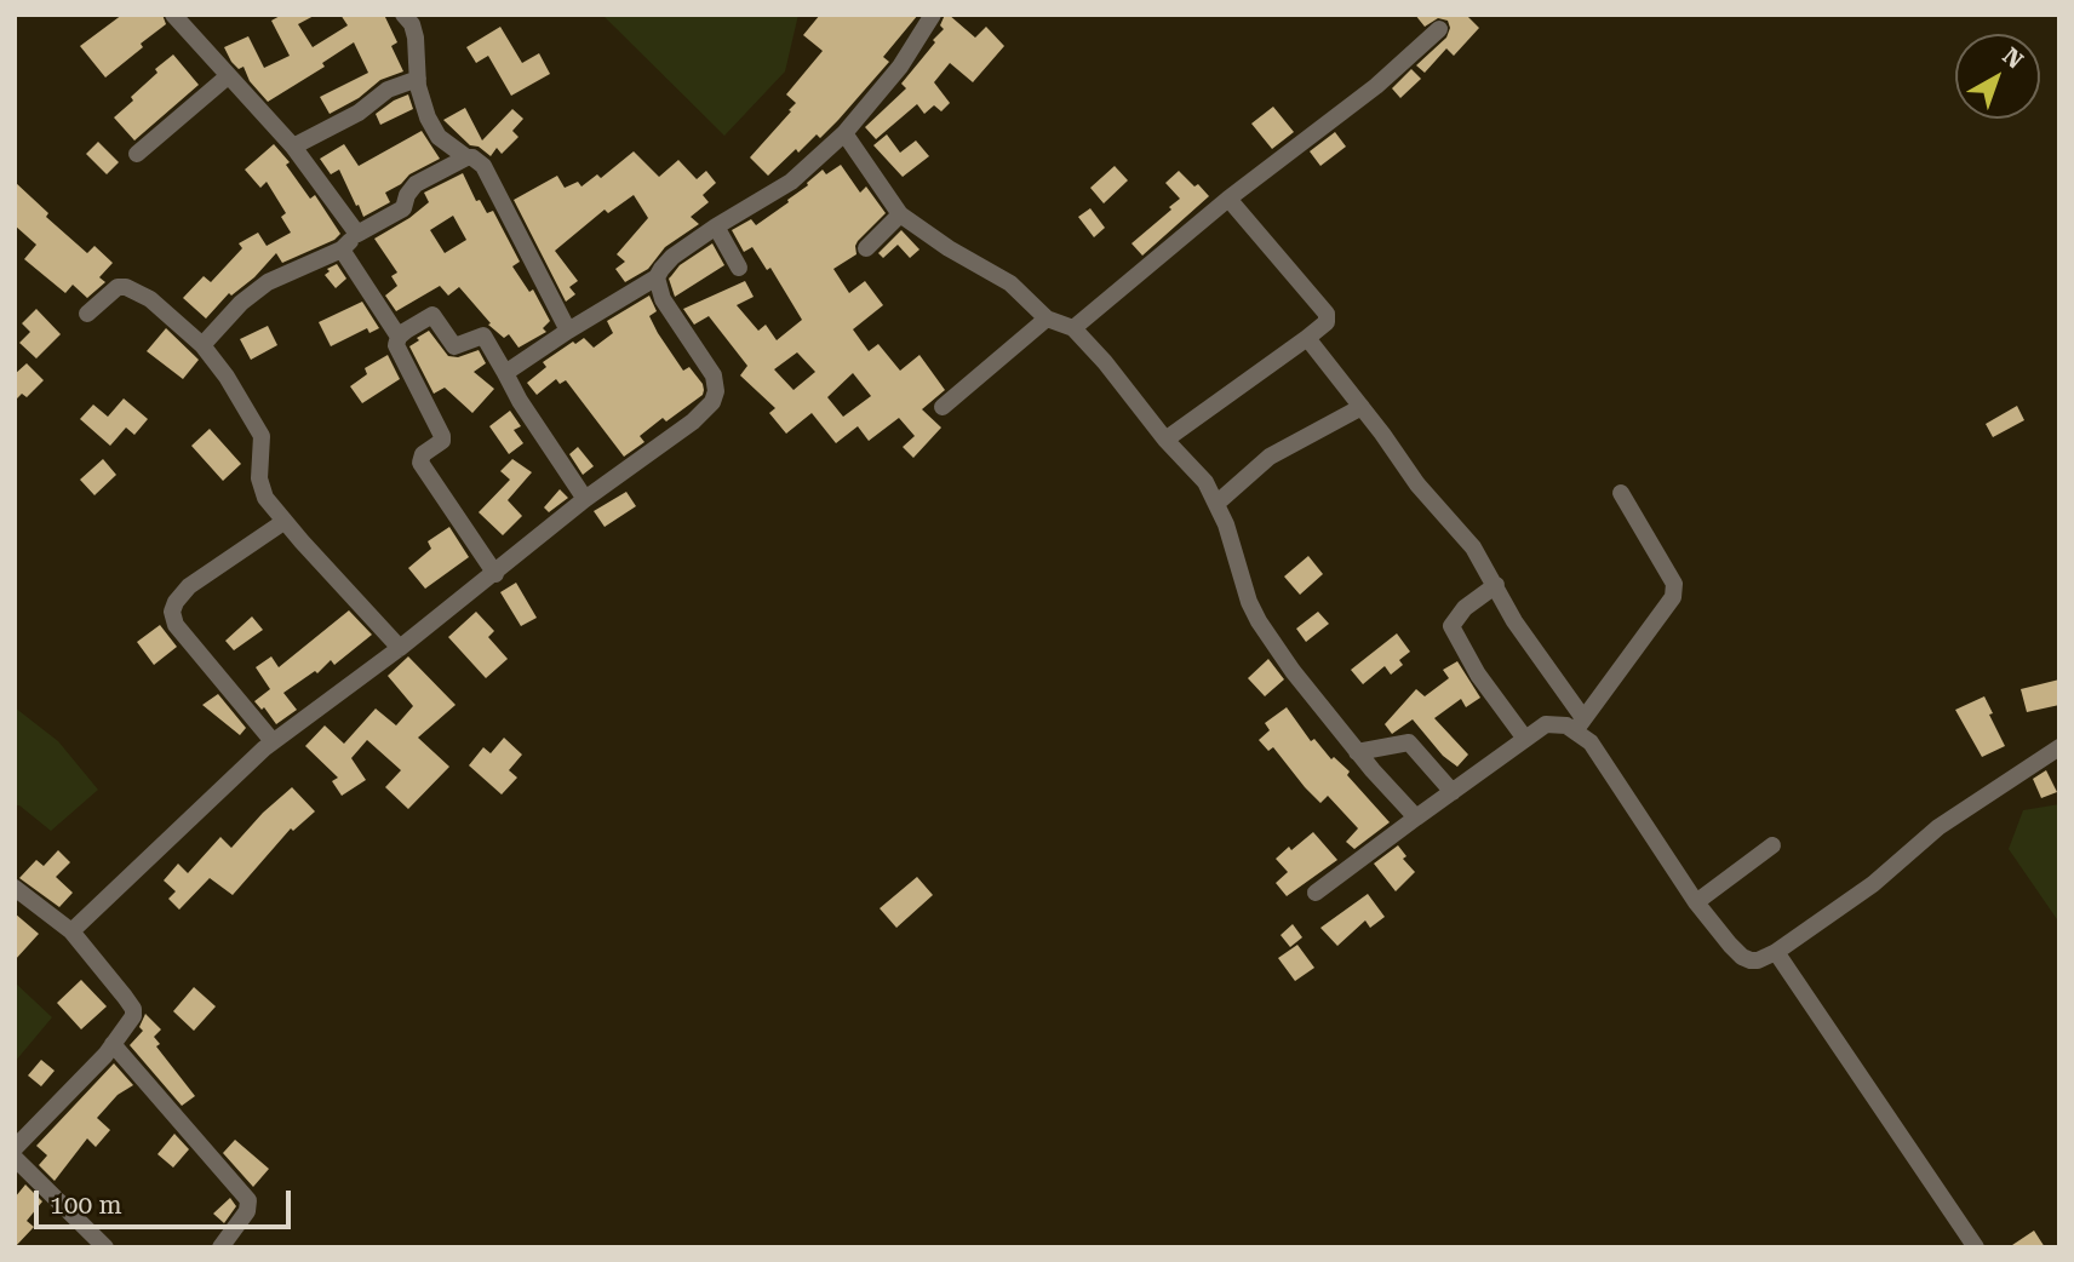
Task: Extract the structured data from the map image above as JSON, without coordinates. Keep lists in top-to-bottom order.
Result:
{
  "scale_bar": "100 m",
  "north": "top right"
}
